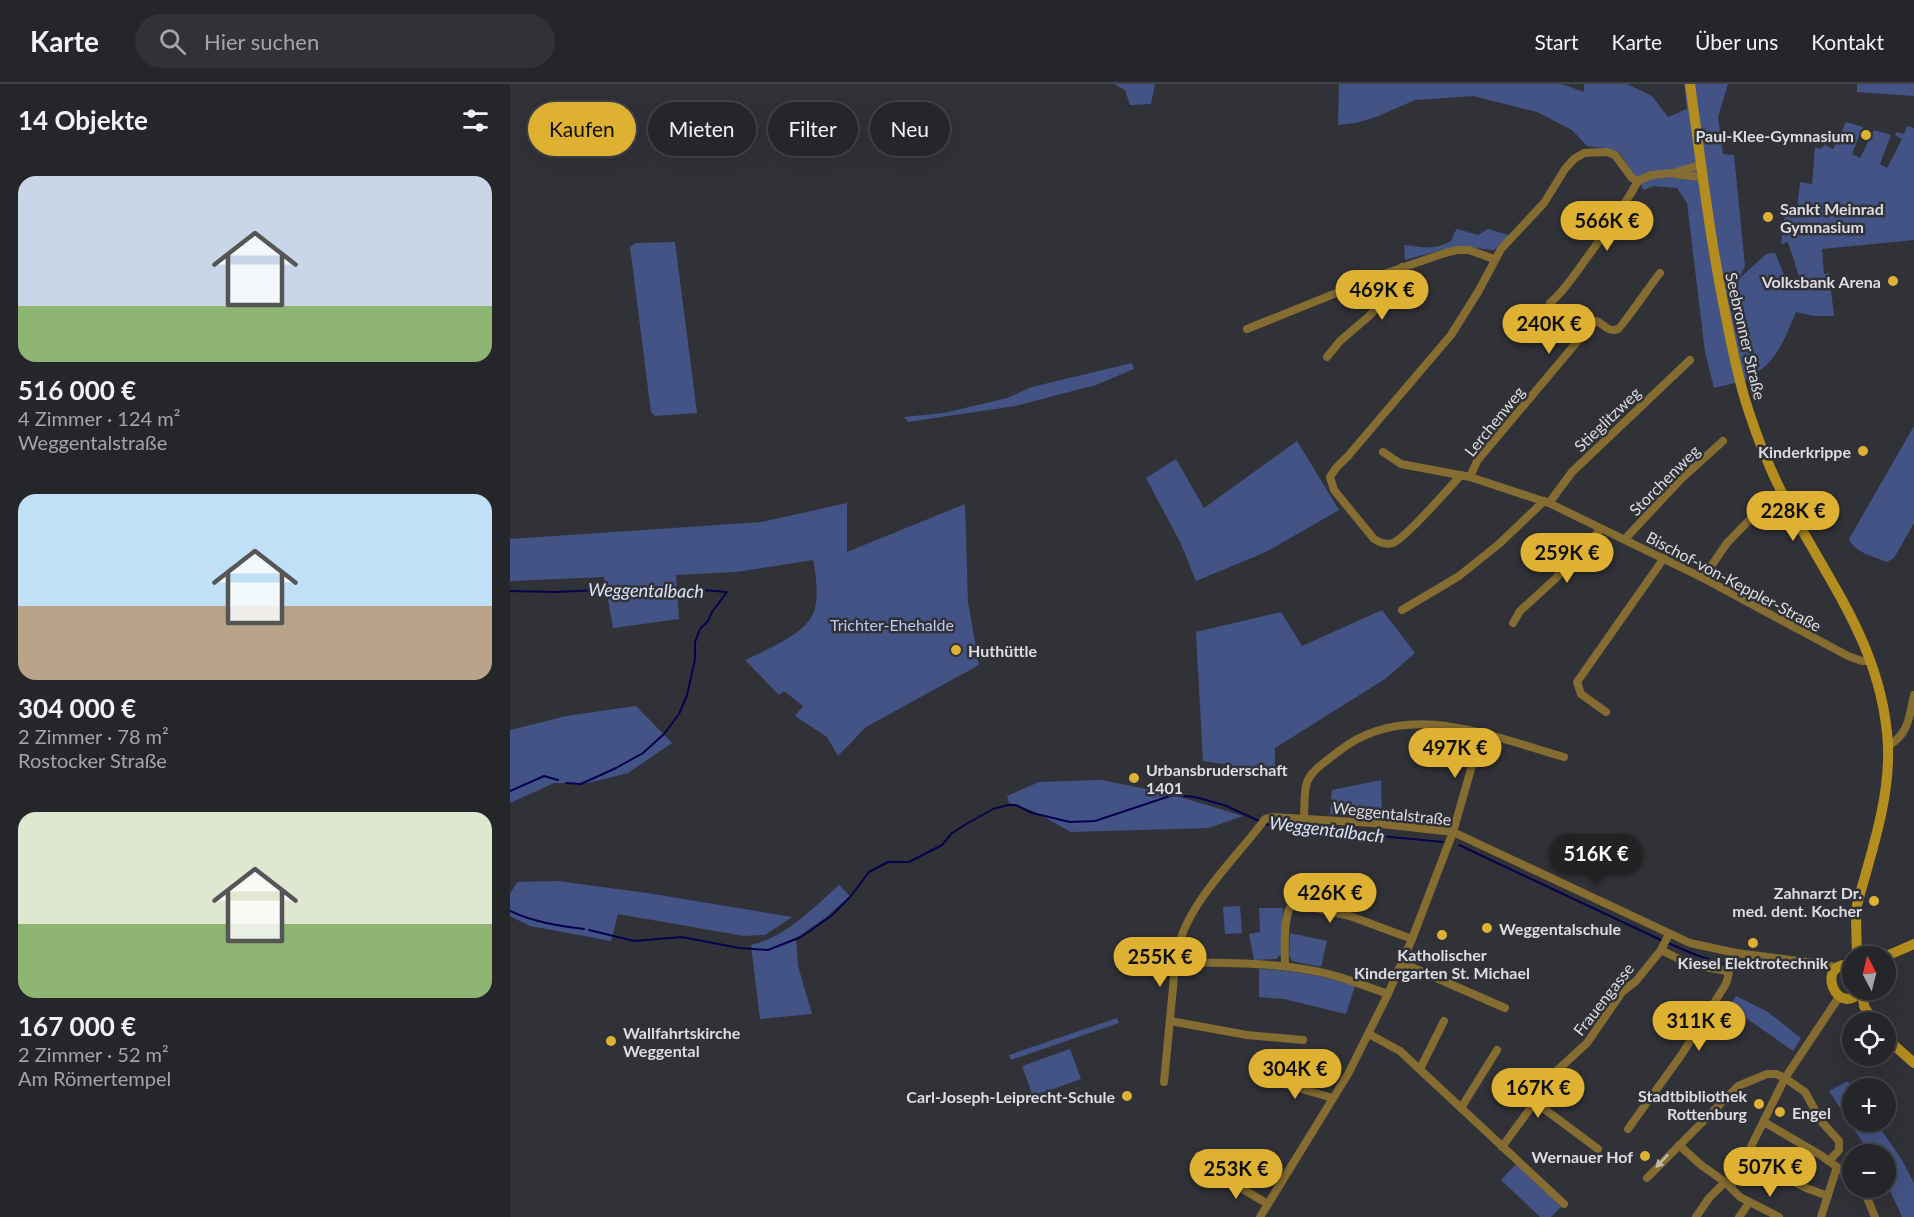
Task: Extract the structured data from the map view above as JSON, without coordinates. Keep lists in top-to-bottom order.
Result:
{
  "streets": {
    "street": [
      "Seebronner Straße",
      "Stieglitzweg",
      "Lerchenweg",
      "Storchenweg",
      "Bischof-von-Keppler-Straße",
      "Weggentalstraße",
      "Frauengasse"
    ]
  },
  "crossings": [
    ["Seebronner Straße", "Bischof-von-Keppler-Straße"],
    ["Stieglitzweg", "Bischof-von-Keppler-Straße"],
    ["Lerchenweg", "Bischof-von-Keppler-Straße"],
    ["Storchenweg", "Bischof-von-Keppler-Straße"],
    ["Weggentalstraße", "Frauengasse"]
  ],
  "water": ["Weggentalbach"],
  "parks": ["Trichter-Ehehalde"],
  "places": [
    "Paul-Klee-Gymnasium",
    "Sankt Meinrad Gymnasium",
    "Volksbank Arena",
    "Kinderkrippe",
    "Huthüttle",
    "Urbansbruderschaft 1401",
    "Zahnarzt Dr. med. dent. Kocher",
    "Weggentalschule",
    "Katholischer Kindergarten St. Michael",
    "Kiesel Elektrotechnik",
    "Wallfahrtskirche Weggental",
    "Carl-Joseph-Leiprecht-Schule",
    "Stadtbibliothek Rottenburg",
    "Engel",
    "Wernauer Hof"
  ],
  "north": "top",
  "page": {
    "header": "Karte",
    "search": "Hier suchen",
    "nav": [
      "Start",
      "Karte",
      "Über uns",
      "Kontakt"
    ],
    "heading": "14 Objekte",
    "chip": [
      "Kaufen",
      "Mieten",
      "Filter",
      "Neu"
    ],
    "list": [
      {
        "name": "516 000 €",
        "note": "4 Zimmer · 124 m² · Weggentalstraße"
      },
      {
        "name": "304 000 €",
        "note": "2 Zimmer · 78 m² · Rostocker Straße"
      },
      {
        "name": "167 000 €",
        "note": "2 Zimmer · 52 m² · Am Römertempel"
      }
    ],
    "price": [
      "566K €",
      "469K €",
      "240K €",
      "228K €",
      "259K €",
      "497K €",
      "516K €",
      "426K €",
      "255K €",
      "311K €",
      "304K €",
      "167K €",
      "507K €",
      "253K €"
    ],
    "map_buttons": ["+", "−"]
  }
}
